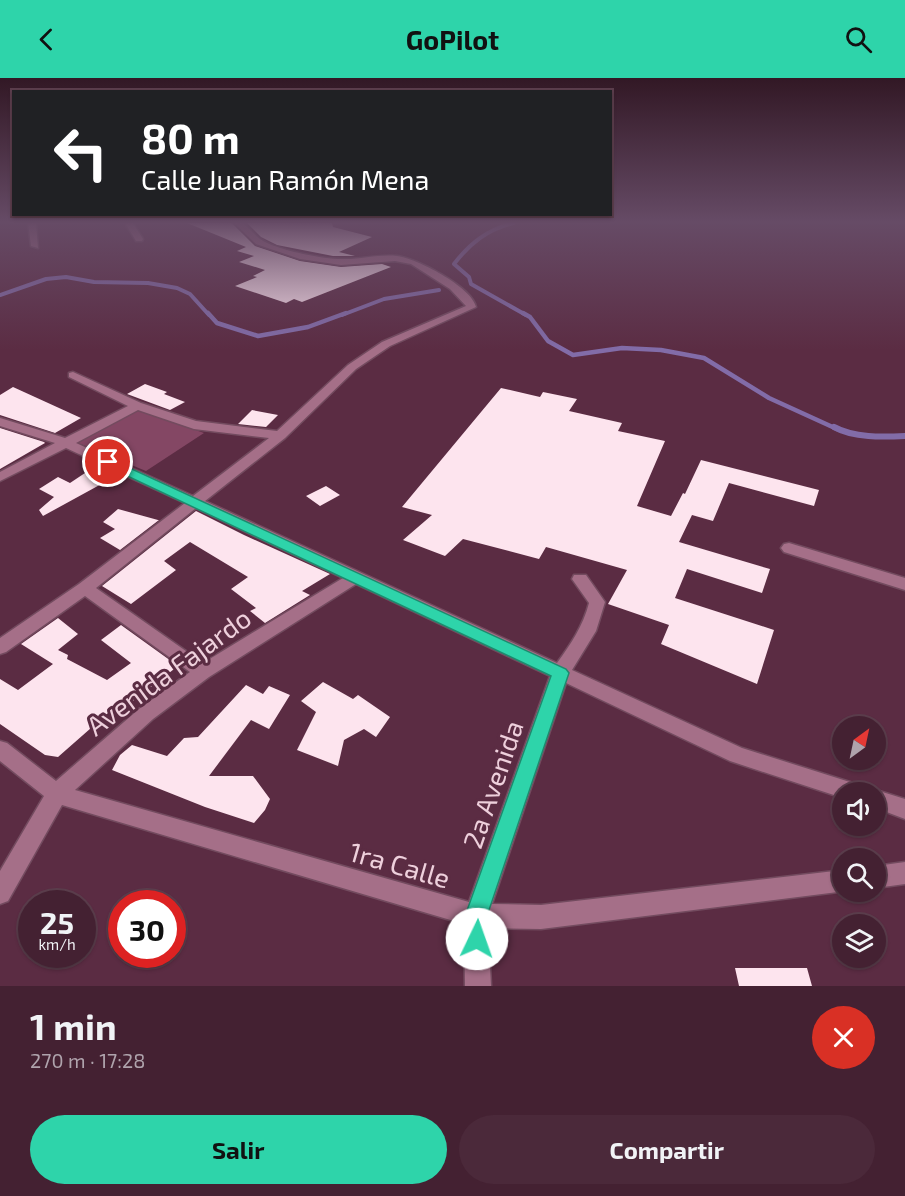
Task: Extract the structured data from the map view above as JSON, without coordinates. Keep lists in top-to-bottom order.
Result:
{
  "streets": {
    "street": ["Avenida Fajardo", "2a Avenida", "1ra Calle"]
  },
  "crossings": [
    ["Avenida Fajardo", "1ra Calle"],
    ["2a Avenida", "1ra Calle"]
  ],
  "north": "top right",
  "page": {
    "header": "GoPilot",
    "turn": ["80 m", "Calle Juan Ramón Mena"],
    "speed": "25 km/h",
    "limit": "30",
    "heading": ["1 min", "270 m · 17:28"],
    "buttons": ["Salir", "Compartir"]
  }
}
